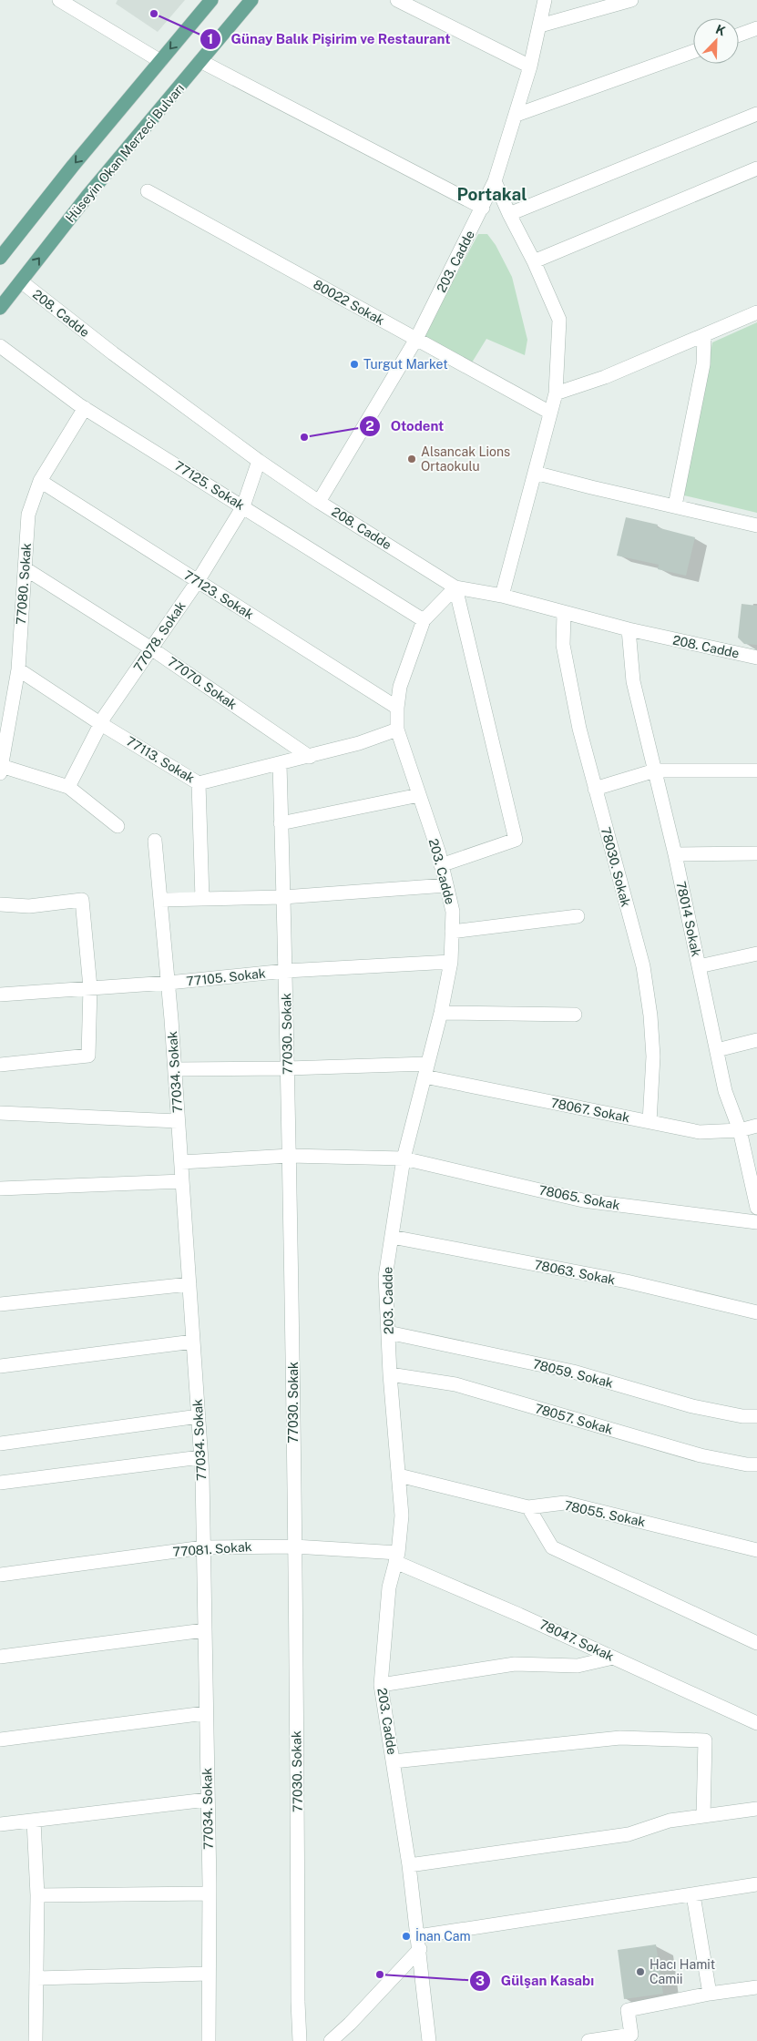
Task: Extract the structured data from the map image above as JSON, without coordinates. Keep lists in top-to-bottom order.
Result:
{
  "streets": {
    "main road": ["Hüseyin Okan Merzeci Bulvarı"],
    "street": [
      "203. Cadde",
      "80022 Sokak",
      "208. Cadde",
      "77125. Sokak",
      "77080. Sokak",
      "77123. Sokak",
      "77078. Sokak",
      "77070. Sokak",
      "77113. Sokak",
      "78030. Sokak",
      "78014 Sokak",
      "77105. Sokak",
      "77030. Sokak",
      "77034. Sokak",
      "78067. Sokak",
      "78065. Sokak",
      "78063. Sokak",
      "78059. Sokak",
      "78057. Sokak",
      "78055. Sokak",
      "77081. Sokak",
      "78047. Sokak"
    ]
  },
  "crossings": [
    ["Hüseyin Okan Merzeci Bulvarı", "208. Cadde"],
    ["203. Cadde", "80022 Sokak"],
    ["203. Cadde", "208. Cadde"],
    ["203. Cadde", "77125. Sokak"],
    ["203. Cadde", "77123. Sokak"],
    ["203. Cadde", "77113. Sokak"],
    ["203. Cadde", "77105. Sokak"],
    ["203. Cadde", "78067. Sokak"],
    ["203. Cadde", "78065. Sokak"],
    ["203. Cadde", "78063. Sokak"],
    ["203. Cadde", "78059. Sokak"],
    ["203. Cadde", "78057. Sokak"],
    ["203. Cadde", "78055. Sokak"],
    ["203. Cadde", "77081. Sokak"],
    ["203. Cadde", "78047. Sokak"],
    ["208. Cadde", "77078. Sokak"],
    ["208. Cadde", "78030. Sokak"],
    ["208. Cadde", "78014 Sokak"],
    ["77125. Sokak", "77080. Sokak"],
    ["77125. Sokak", "77078. Sokak"],
    ["77080. Sokak", "77123. Sokak"],
    ["77080. Sokak", "77070. Sokak"],
    ["77080. Sokak", "77113. Sokak"],
    ["77123. Sokak", "77078. Sokak"],
    ["77078. Sokak", "77070. Sokak"],
    ["77078. Sokak", "77113. Sokak"],
    ["77070. Sokak", "77113. Sokak"],
    ["77113. Sokak", "77030. Sokak"],
    ["78030. Sokak", "78067. Sokak"],
    ["78014 Sokak", "78067. Sokak"],
    ["77105. Sokak", "77030. Sokak"],
    ["77105. Sokak", "77034. Sokak"],
    ["77030. Sokak", "78067. Sokak"],
    ["77030. Sokak", "78065. Sokak"],
    ["77030. Sokak", "77081. Sokak"],
    ["77034. Sokak", "78067. Sokak"],
    ["77034. Sokak", "78065. Sokak"],
    ["77034. Sokak", "77081. Sokak"],
    ["77081. Sokak", "78047. Sokak"]
  ],
  "districts": ["Portakal"],
  "places": [
    "Günay Balık Pişirim ve Restaurant",
    "Turgut Market",
    "Otodent",
    "Alsancak Lions Ortaokulu",
    "İnan Cam",
    "Hacı Hamit Camii",
    "Gülşan Kasabı"
  ],
  "north": "top right"
}
